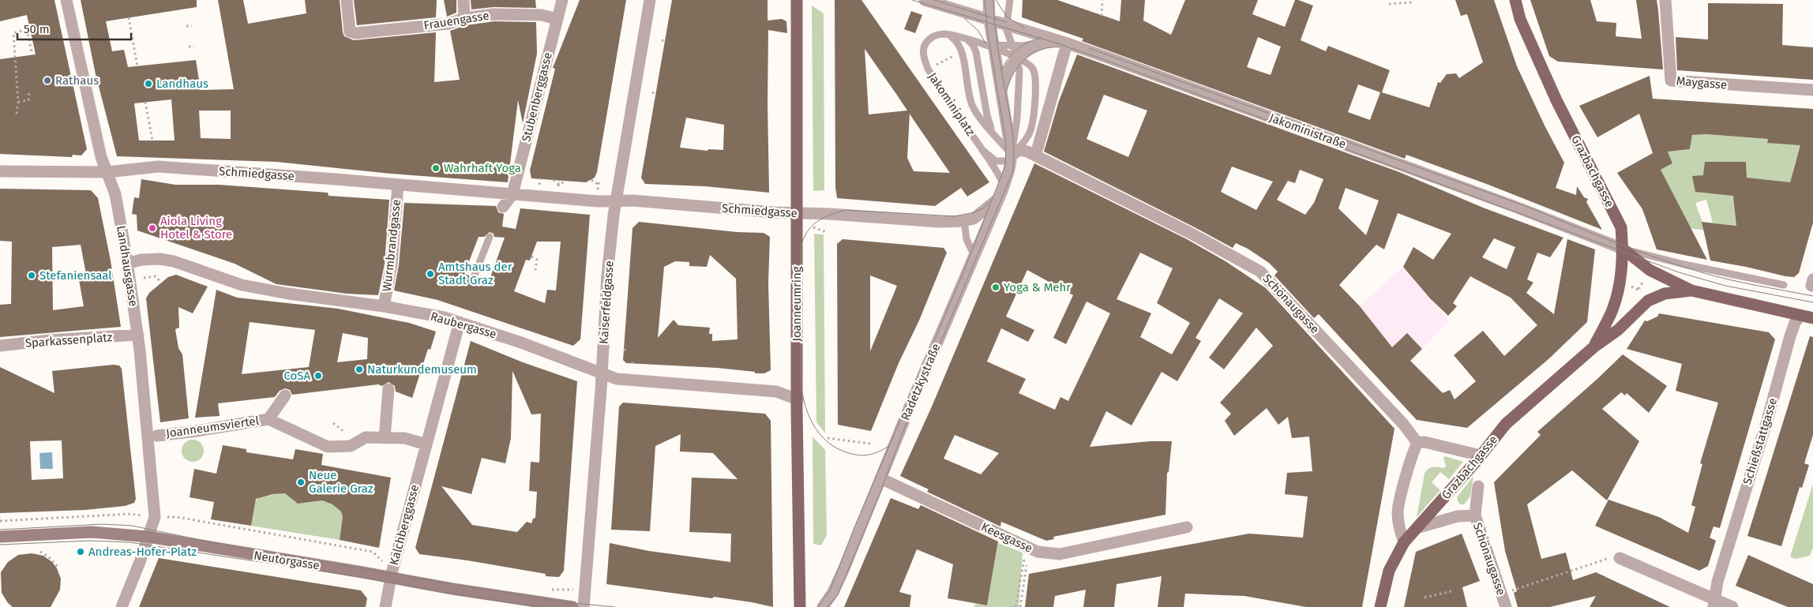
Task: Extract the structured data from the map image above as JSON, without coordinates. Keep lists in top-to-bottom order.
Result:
{
  "streets": {
    "main road": ["Grazbachgasse", "Joanneumring"],
    "street": [
      "Frauengasse",
      "Maygasse",
      "Stubenberggasse",
      "Jakominiplatz",
      "Jakoministraße",
      "Schmiedgasse",
      "Wurmbrandgasse",
      "Landhausgasse",
      "Kaiserfeldgasse",
      "Schönaugasse",
      "Raubergasse",
      "Sparkassenplatz",
      "Radetzkystraße",
      "Joanneumsviertel",
      "Schießstattgasse",
      "Kalchberggasse",
      "Keesgasse",
      "Neutorgasse"
    ]
  },
  "crossings": [
    ["Frauengasse", "Stubenberggasse"],
    ["Stubenberggasse", "Schmiedgasse"],
    ["Jakominiplatz", "Jakoministraße"],
    ["Jakominiplatz", "Schönaugasse"],
    ["Jakominiplatz", "Radetzkystraße"],
    ["Jakoministraße", "Grazbachgasse"],
    ["Grazbachgasse", "Schönaugasse"],
    ["Schmiedgasse", "Wurmbrandgasse"],
    ["Schmiedgasse", "Landhausgasse"],
    ["Schmiedgasse", "Kaiserfeldgasse"],
    ["Schmiedgasse", "Joanneumring"],
    ["Schmiedgasse", "Radetzkystraße"],
    ["Wurmbrandgasse", "Raubergasse"],
    ["Landhausgasse", "Raubergasse"],
    ["Landhausgasse", "Sparkassenplatz"],
    ["Landhausgasse", "Neutorgasse"],
    ["Kaiserfeldgasse", "Raubergasse"],
    ["Joanneumring", "Raubergasse"],
    ["Raubergasse", "Kalchberggasse"],
    ["Radetzkystraße", "Keesgasse"],
    ["Joanneumsviertel", "Kalchberggasse"],
    ["Kalchberggasse", "Neutorgasse"]
  ],
  "places": [
    "Rathaus",
    "Landhaus",
    "Wahrhaft Yoga",
    "Aiola Living Hotel & Store",
    "Amtshaus der Stadt Graz",
    "Stefaniensaal",
    "Yoga & Mehr",
    "Naturkundemuseum",
    "CoSA",
    "Neue Galerie Graz",
    "Andreas-Hofer-Platz"
  ],
  "scale_bar": "50 m"
}
